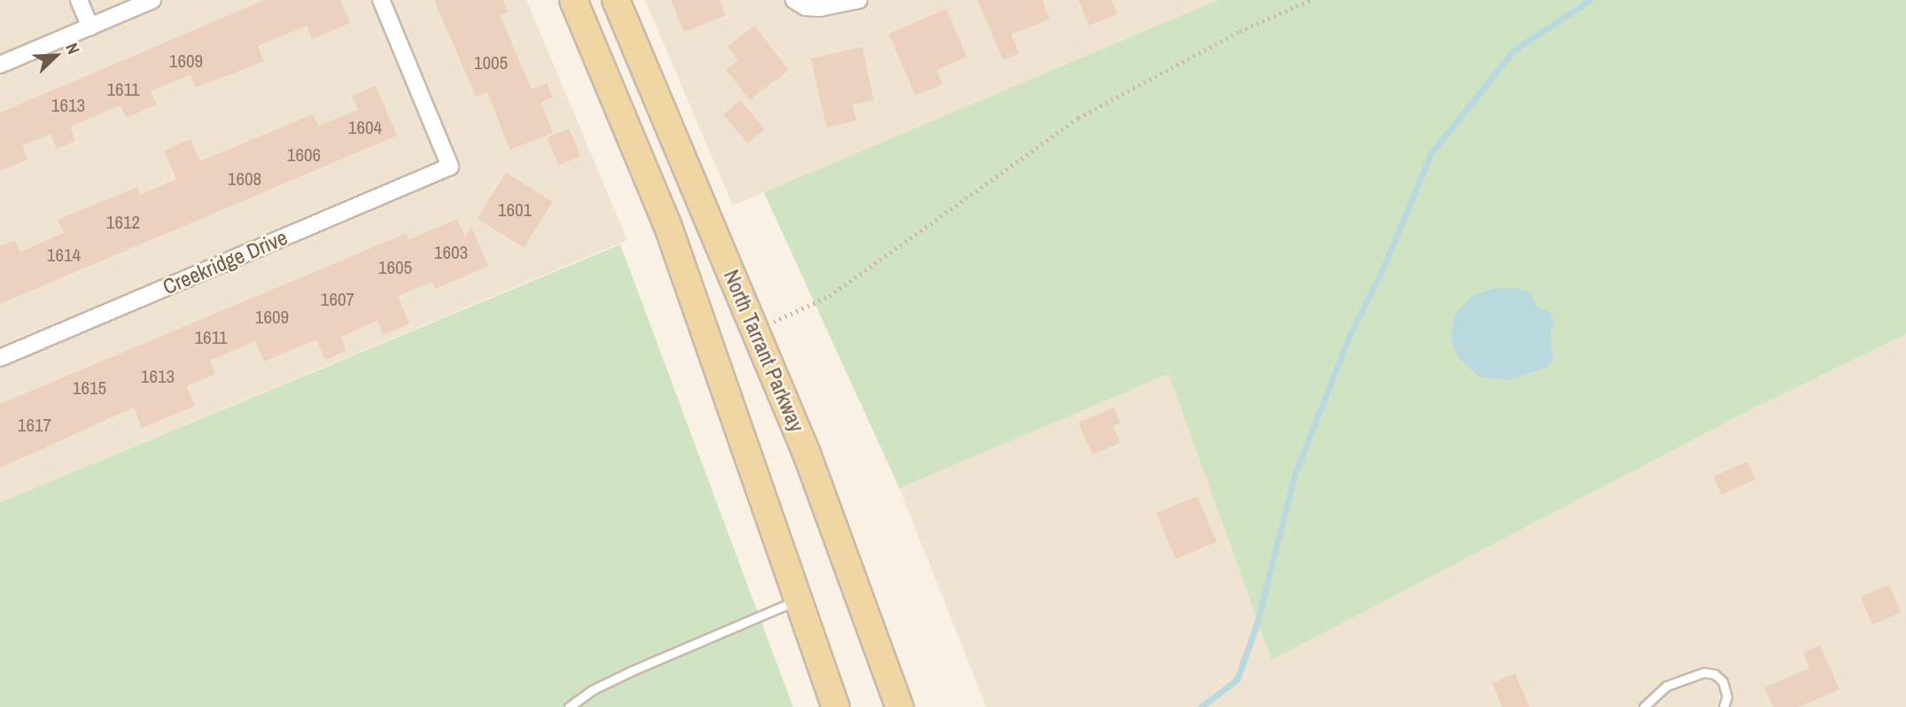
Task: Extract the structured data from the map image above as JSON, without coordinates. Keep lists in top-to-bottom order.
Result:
{
  "streets": {
    "main road": ["North Tarrant Parkway"],
    "street": ["Creekridge Drive"]
  },
  "house_numbers": [
    "1609",
    "1005",
    "1611",
    "1613",
    "1604",
    "1606",
    "1608",
    "1601",
    "1612",
    "1603",
    "1614",
    "1605",
    "1607",
    "1609",
    "1611",
    "1613",
    "1615",
    "1617"
  ],
  "north": "top right"
}
